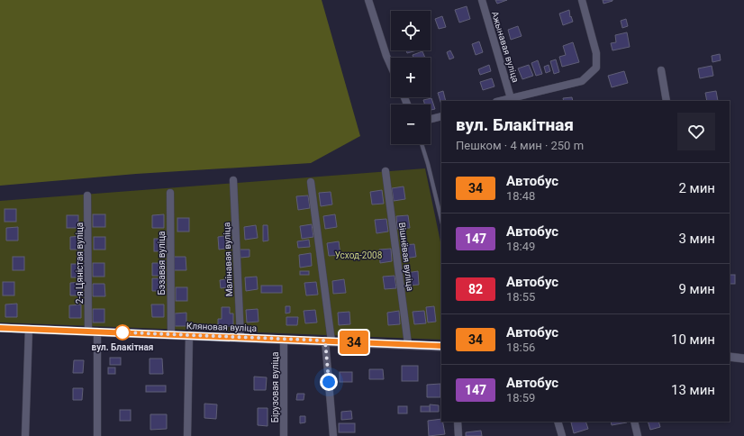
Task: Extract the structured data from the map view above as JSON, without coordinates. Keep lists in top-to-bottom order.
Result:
{
  "streets": {
    "street": [
      "Ажынавая вуліца",
      "Вішнёвая вуліца",
      "Малінавая вуліца",
      "2-я Цяністая вуліца",
      "Бэзавая вуліца",
      "Кляновая вуліца",
      "Бірузовая вуліца"
    ]
  },
  "crossings": [
    ["Вішнёвая вуліца", "Кляновая вуліца"],
    ["Малінавая вуліца", "Кляновая вуліца"],
    ["2-я Цяністая вуліца", "Кляновая вуліца"],
    ["Бэзавая вуліца", "Кляновая вуліца"],
    ["Кляновая вуліца", "Бірузовая вуліца"]
  ],
  "parks": ["Усход-2008"],
  "places": ["вул. Блакітная"],
  "lines": ["bus line 34"],
  "page": {
    "on_map": "34",
    "map_buttons": ["+", "−"],
    "heading": ["вул. Блакітная", "Пешком · 4 мин · 250 m"],
    "list": [
      {
        "mark": "34",
        "name": "Автобус",
        "note": "18:48",
        "value": "2 мин"
      },
      {
        "mark": "147",
        "name": "Автобус",
        "note": "18:49",
        "value": "3 мин"
      },
      {
        "mark": "82",
        "name": "Автобус",
        "note": "18:55",
        "value": "9 мин"
      },
      {
        "mark": "34",
        "name": "Автобус",
        "note": "18:56",
        "value": "10 мин"
      },
      {
        "mark": "147",
        "name": "Автобус",
        "note": "18:59",
        "value": "13 мин"
      }
    ]
  }
}
